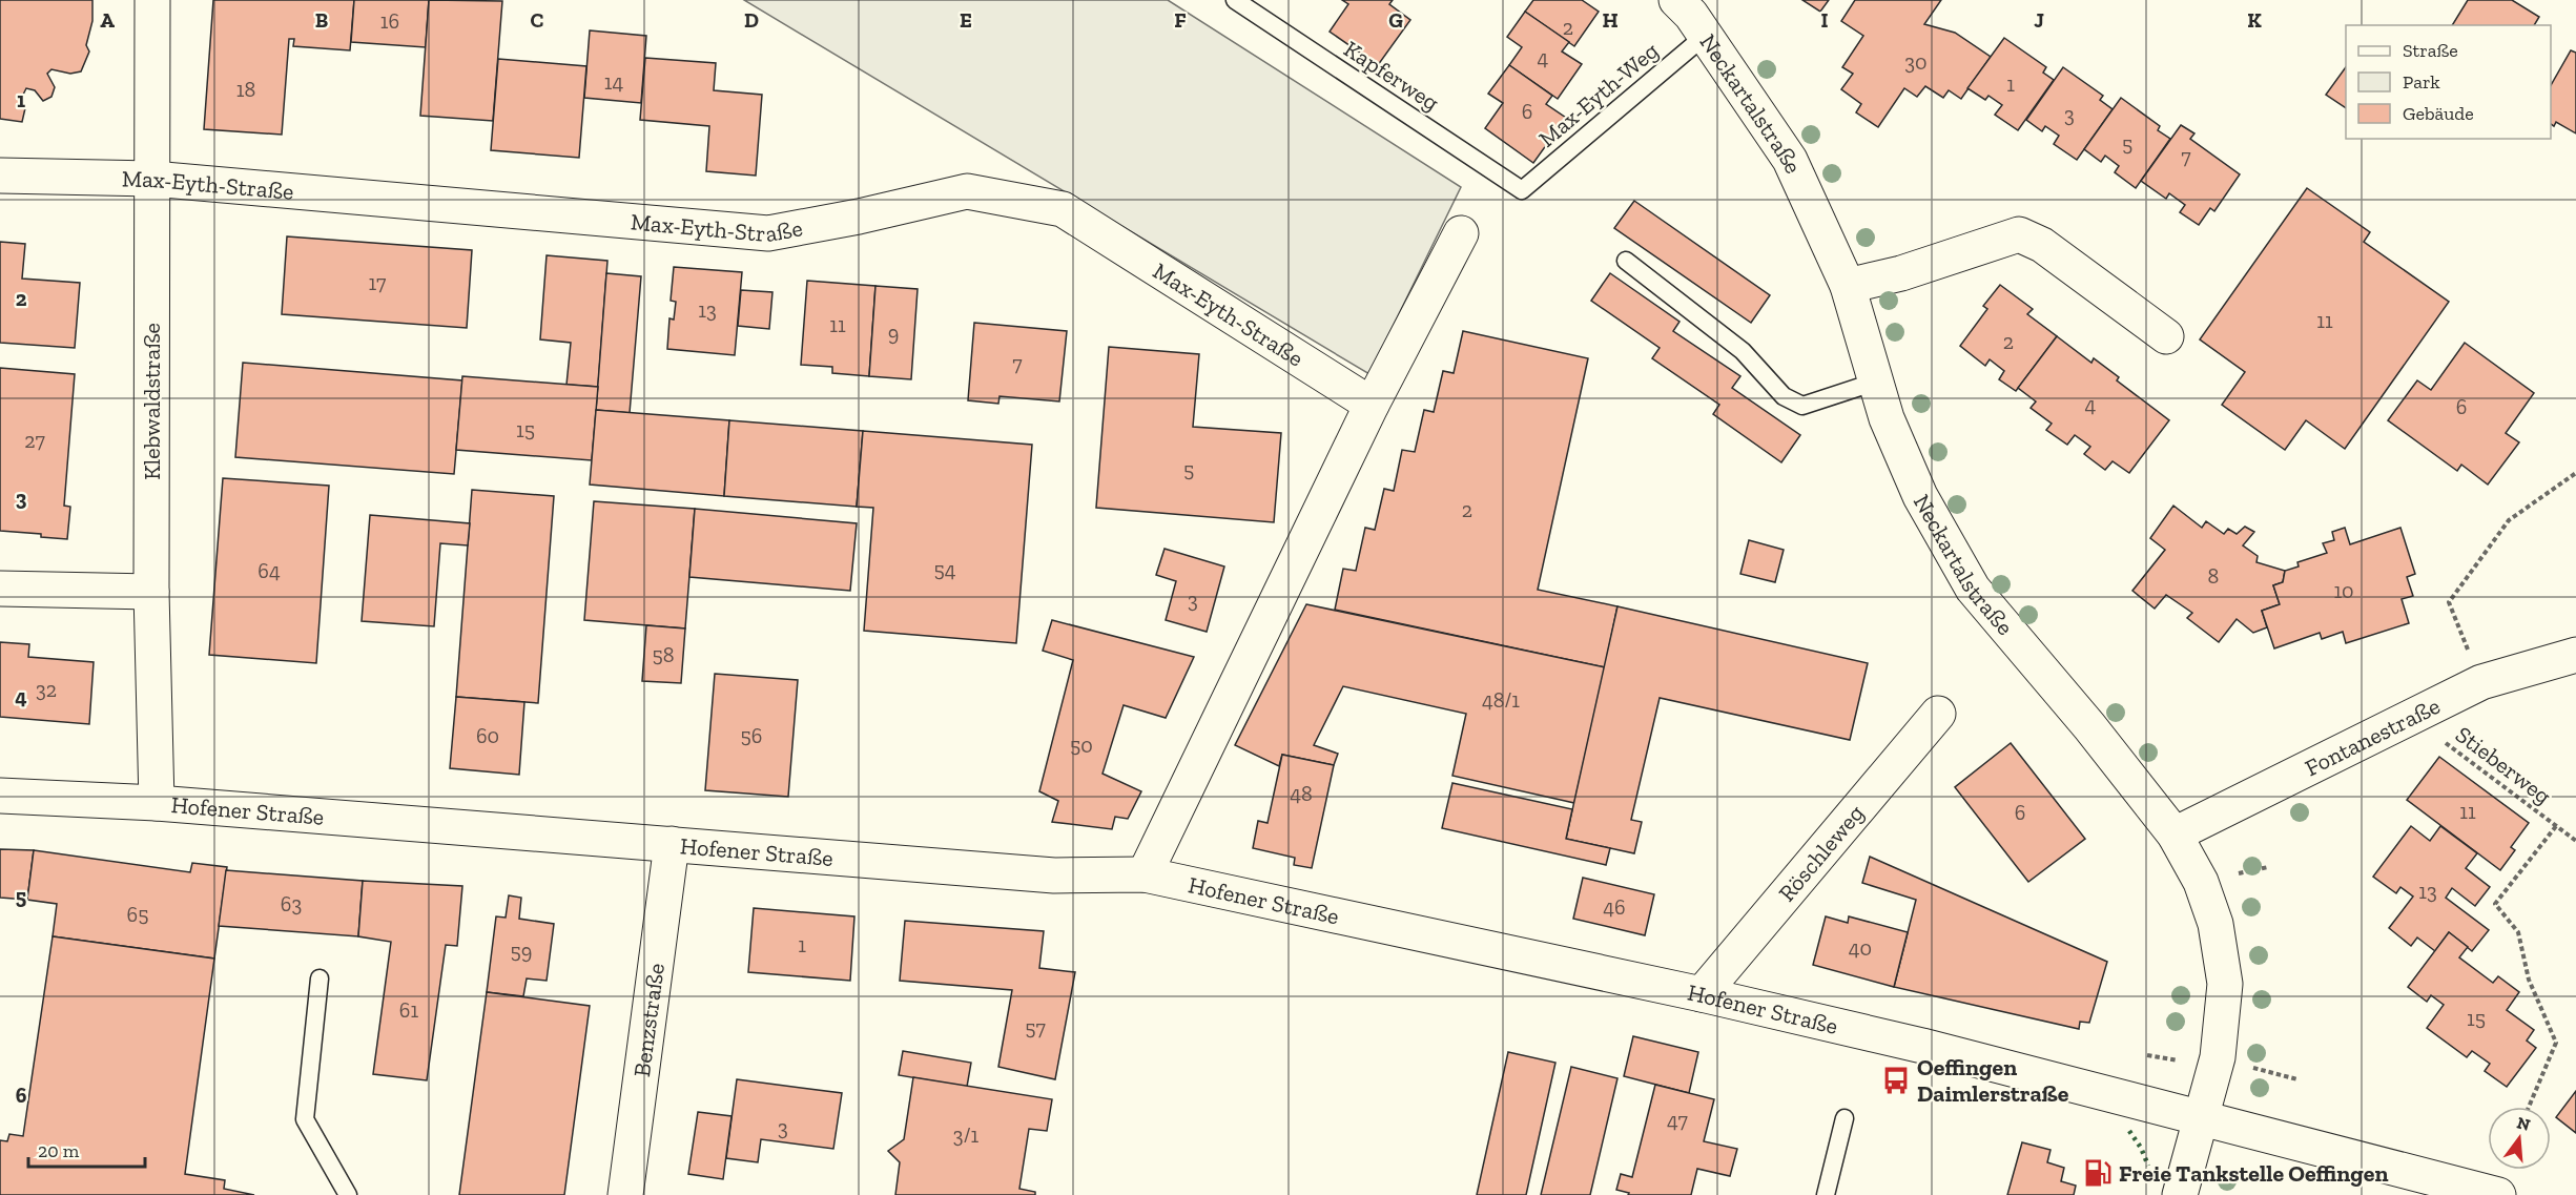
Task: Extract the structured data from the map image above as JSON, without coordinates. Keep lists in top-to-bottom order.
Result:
{
  "streets": {
    "street": [
      "Neckartalstraße",
      "Max-Eyth-Straße",
      "Klebwaldstraße",
      "Fontanestraße",
      "Hofener Straße",
      "Röschleweg",
      "Benzstraße"
    ],
    "lane": ["Kapferweg", "Max-Eyth-Weg"],
    "path": ["Stieberweg"]
  },
  "crossings": [
    ["Kapferweg", "Max-Eyth-Weg"],
    ["Max-Eyth-Weg", "Neckartalstraße"],
    ["Neckartalstraße", "Fontanestraße"],
    ["Neckartalstraße", "Hofener Straße"],
    ["Max-Eyth-Straße", "Klebwaldstraße"],
    ["Klebwaldstraße", "Hofener Straße"],
    ["Fontanestraße", "Stieberweg"],
    ["Hofener Straße", "Röschleweg"],
    ["Hofener Straße", "Benzstraße"]
  ],
  "places": {
    "bus stop": ["Oeffingen Daimlerstraße"],
    "fuel station": ["Freie Tankstelle Oeffingen"]
  },
  "house_numbers": [
    "16",
    "2",
    "4",
    "30",
    "14",
    "1",
    "18",
    "6",
    "3",
    "5",
    "7",
    "17",
    "13",
    "11",
    "11",
    "9",
    "2",
    "7",
    "4",
    "6",
    "15",
    "27",
    "5",
    "2",
    "54",
    "64",
    "8",
    "10",
    "3",
    "58",
    "32",
    "48/1",
    "60",
    "56",
    "50",
    "48",
    "11",
    "6",
    "13",
    "63",
    "46",
    "65",
    "1",
    "40",
    "59",
    "61",
    "15",
    "57",
    "47",
    "3",
    "3/1"
  ],
  "legend": ["Straße", "Park", "Gebäude"],
  "scale_bar": "20 m",
  "north": "top",
  "grid": {
    "columns": [
      "A",
      "B",
      "C",
      "D",
      "E",
      "F",
      "G",
      "H",
      "I",
      "J",
      "K"
    ],
    "rows": [
      "1",
      "2",
      "3",
      "4",
      "5",
      "6"
    ]
  }
}
